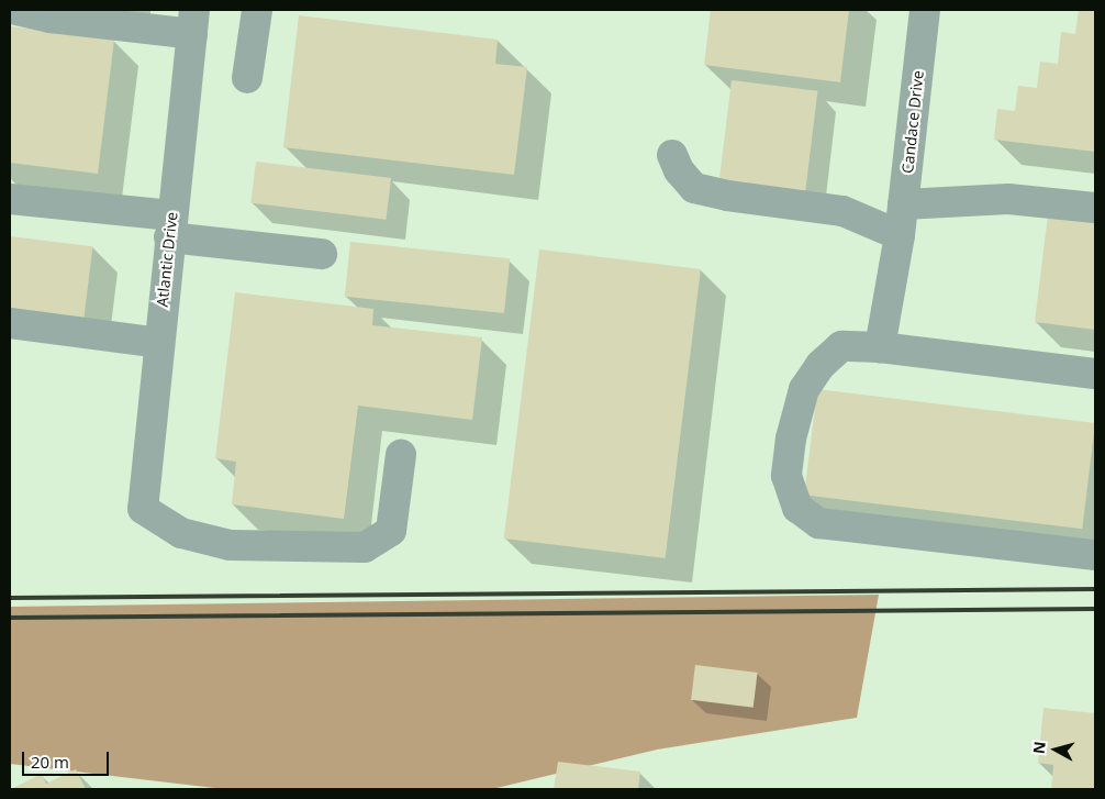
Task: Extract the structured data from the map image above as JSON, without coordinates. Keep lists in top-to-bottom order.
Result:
{
  "streets": {
    "street": ["Candace Drive", "Atlantic Drive"]
  },
  "scale_bar": "20 m",
  "north": "left"
}
